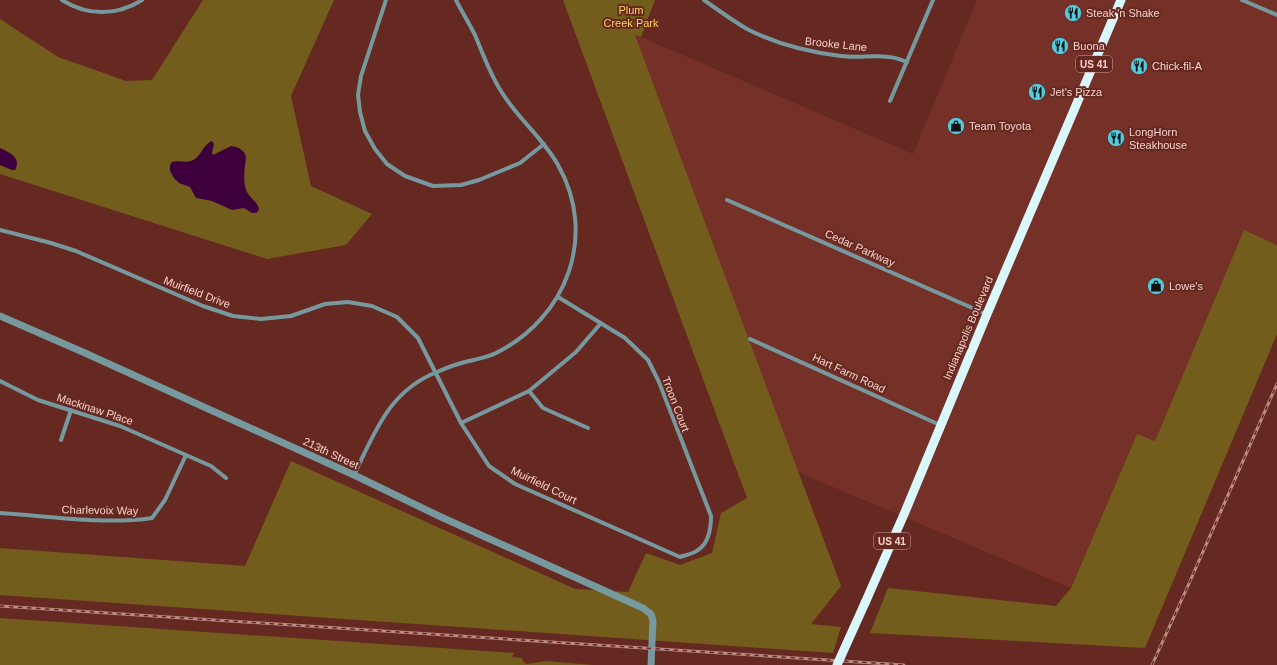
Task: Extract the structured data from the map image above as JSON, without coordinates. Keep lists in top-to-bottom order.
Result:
{
  "streets": {
    "highway": ["US 41", "Indianapolis Boulevard"],
    "street": [
      "Brooke Lane",
      "Cedar Parkway",
      "Muirfield Drive",
      "Hart Farm Road",
      "Troon Court",
      "Mackinaw Place",
      "213th Street",
      "Muirfield Court",
      "Charlevoix Way"
    ]
  },
  "crossings": [
    ["Cedar Parkway", "Indianapolis Boulevard"],
    ["Muirfield Drive", "Muirfield Court"],
    ["Indianapolis Boulevard", "Hart Farm Road"],
    ["Troon Court", "Muirfield Court"],
    ["Mackinaw Place", "Charlevoix Way"]
  ],
  "parks": ["Plum Creek Park"],
  "places": {
    "restaurant": [
      "Steak 'n Shake",
      "Buona",
      "Chick-fil-A",
      "Jet's Pizza",
      "LongHorn Steakhouse"
    ],
    "shop": ["Team Toyota", "Lowe's"]
  }
}
